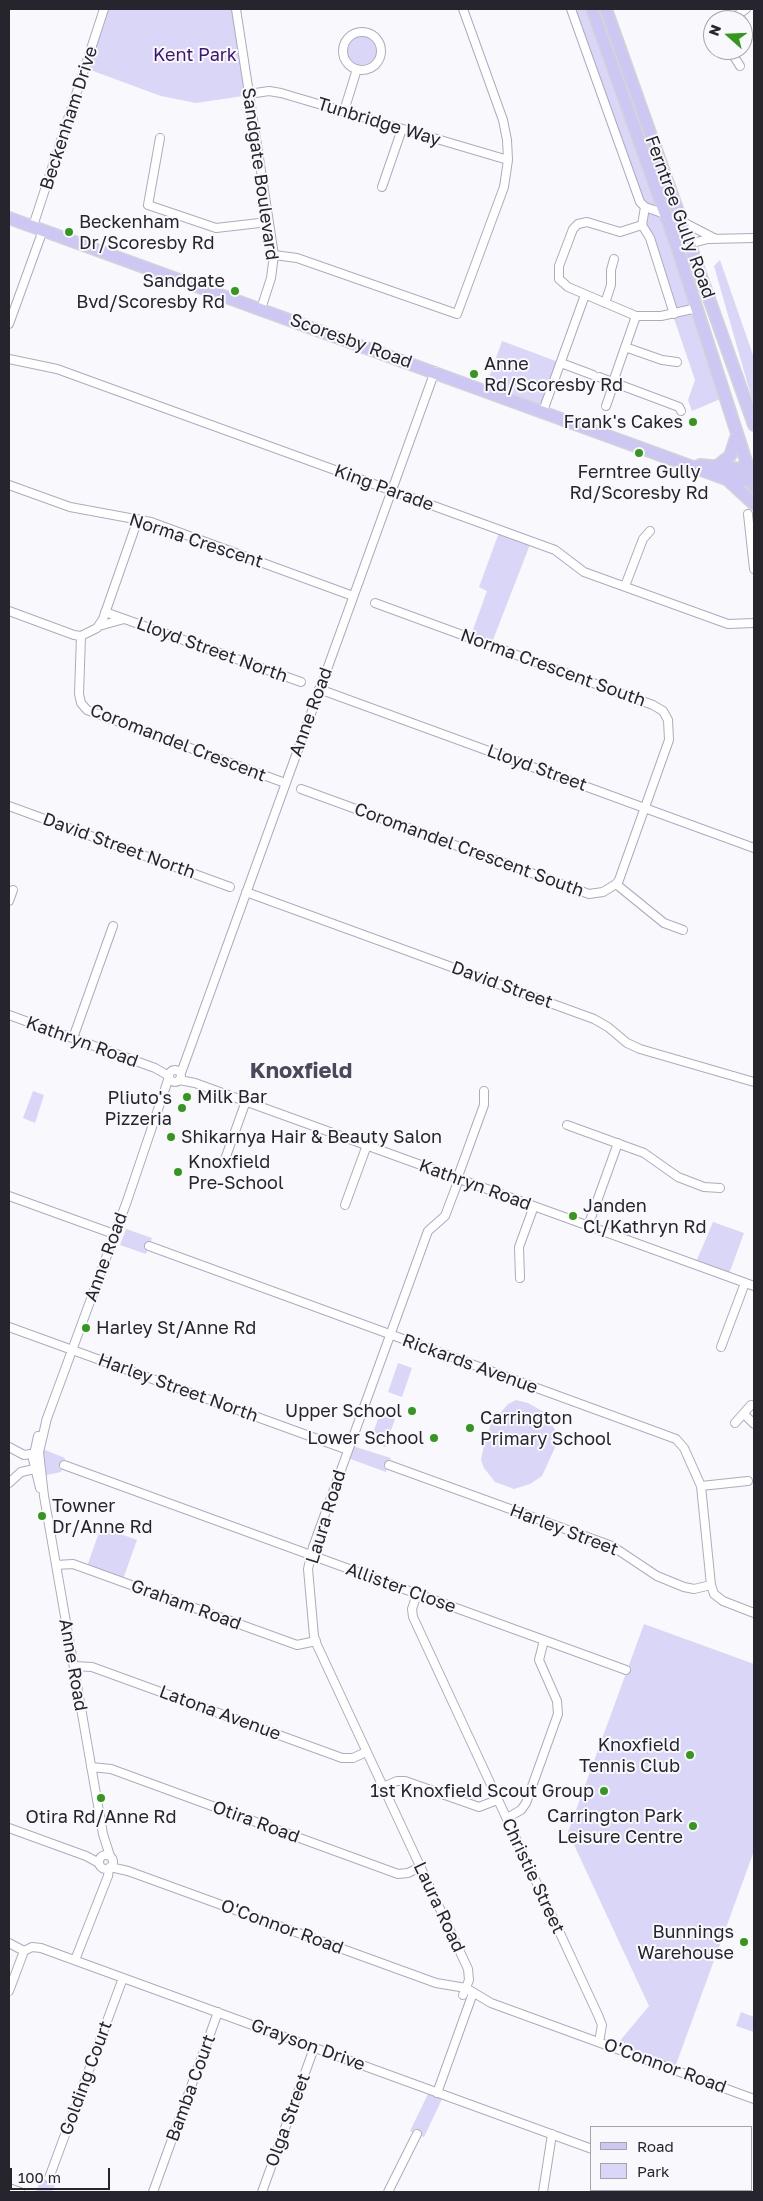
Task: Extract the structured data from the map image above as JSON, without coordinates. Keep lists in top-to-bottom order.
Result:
{
  "streets": {
    "main road": ["Ferntree Gully Road", "Scoresby Road"],
    "street": [
      "Beckenham Drive",
      "Tunbridge Way",
      "Sandgate Boulevard",
      "King Parade",
      "Norma Crescent",
      "Lloyd Street North",
      "Norma Crescent South",
      "Anne Road",
      "Coromandel Crescent",
      "Lloyd Street",
      "David Street North",
      "Coromandel Crescent South",
      "David Street",
      "Kathryn Road",
      "Rickards Avenue",
      "Harley Street North",
      "Laura Road",
      "Harley Street",
      "Allister Close",
      "Graham Road",
      "Latona Avenue",
      "Otira Road",
      "Christie Street",
      "O'Connor Road",
      "Grayson Drive",
      "Golding Court",
      "Bamba Court",
      "Olga Street"
    ]
  },
  "crossings": [
    ["Beckenham Drive", "Scoresby Road"],
    ["Tunbridge Way", "Sandgate Boulevard"],
    ["Sandgate Boulevard", "Scoresby Road"],
    ["Ferntree Gully Road", "Scoresby Road"],
    ["Scoresby Road", "Anne Road"],
    ["King Parade", "Anne Road"],
    ["Norma Crescent", "Anne Road"],
    ["Lloyd Street North", "Coromandel Crescent"],
    ["Norma Crescent South", "Lloyd Street"],
    ["Anne Road", "Coromandel Crescent"],
    ["Anne Road", "Lloyd Street"],
    ["Anne Road", "David Street"],
    ["Anne Road", "Kathryn Road"],
    ["Anne Road", "Harley Street North"],
    ["Anne Road", "Graham Road"],
    ["Anne Road", "Latona Avenue"],
    ["Anne Road", "Otira Road"],
    ["Anne Road", "O'Connor Road"],
    ["Anne Road", "Grayson Drive"],
    ["Kathryn Road", "Laura Road"],
    ["Rickards Avenue", "Laura Road"],
    ["Rickards Avenue", "Harley Street"],
    ["Harley Street North", "Laura Road"],
    ["Laura Road", "Allister Close"],
    ["Laura Road", "Graham Road"],
    ["Laura Road", "Latona Avenue"],
    ["Laura Road", "Otira Road"],
    ["Laura Road", "O'Connor Road"],
    ["Allister Close", "Christie Street"],
    ["Christie Street", "O'Connor Road"],
    ["Grayson Drive", "Golding Court"],
    ["Grayson Drive", "Bamba Court"],
    ["Grayson Drive", "Olga Street"]
  ],
  "districts": ["Knoxfield"],
  "parks": ["Kent Park"],
  "places": [
    "Beckenham Dr/Scoresby Rd",
    "Sandgate Bvd/Scoresby Rd",
    "Anne Rd/Scoresby Rd",
    "Frank's Cakes",
    "Ferntree Gully Rd/Scoresby Rd",
    "Milk Bar",
    "Pliuto's Pizzeria",
    "Shikarnya Hair & Beauty Salon",
    "Knoxfield Pre-School",
    "Janden Cl/Kathryn Rd",
    "Harley St/Anne Rd",
    "Upper School",
    "Carrington Primary School",
    "Lower School",
    "Towner Dr/Anne Rd",
    "Knoxfield Tennis Club",
    "1st Knoxfield Scout Group",
    "Otira Rd/Anne Rd",
    "Carrington Park Leisure Centre",
    "Bunnings Warehouse"
  ],
  "legend": ["Road", "Park"],
  "scale_bar": "100 m",
  "north": "left"
}
